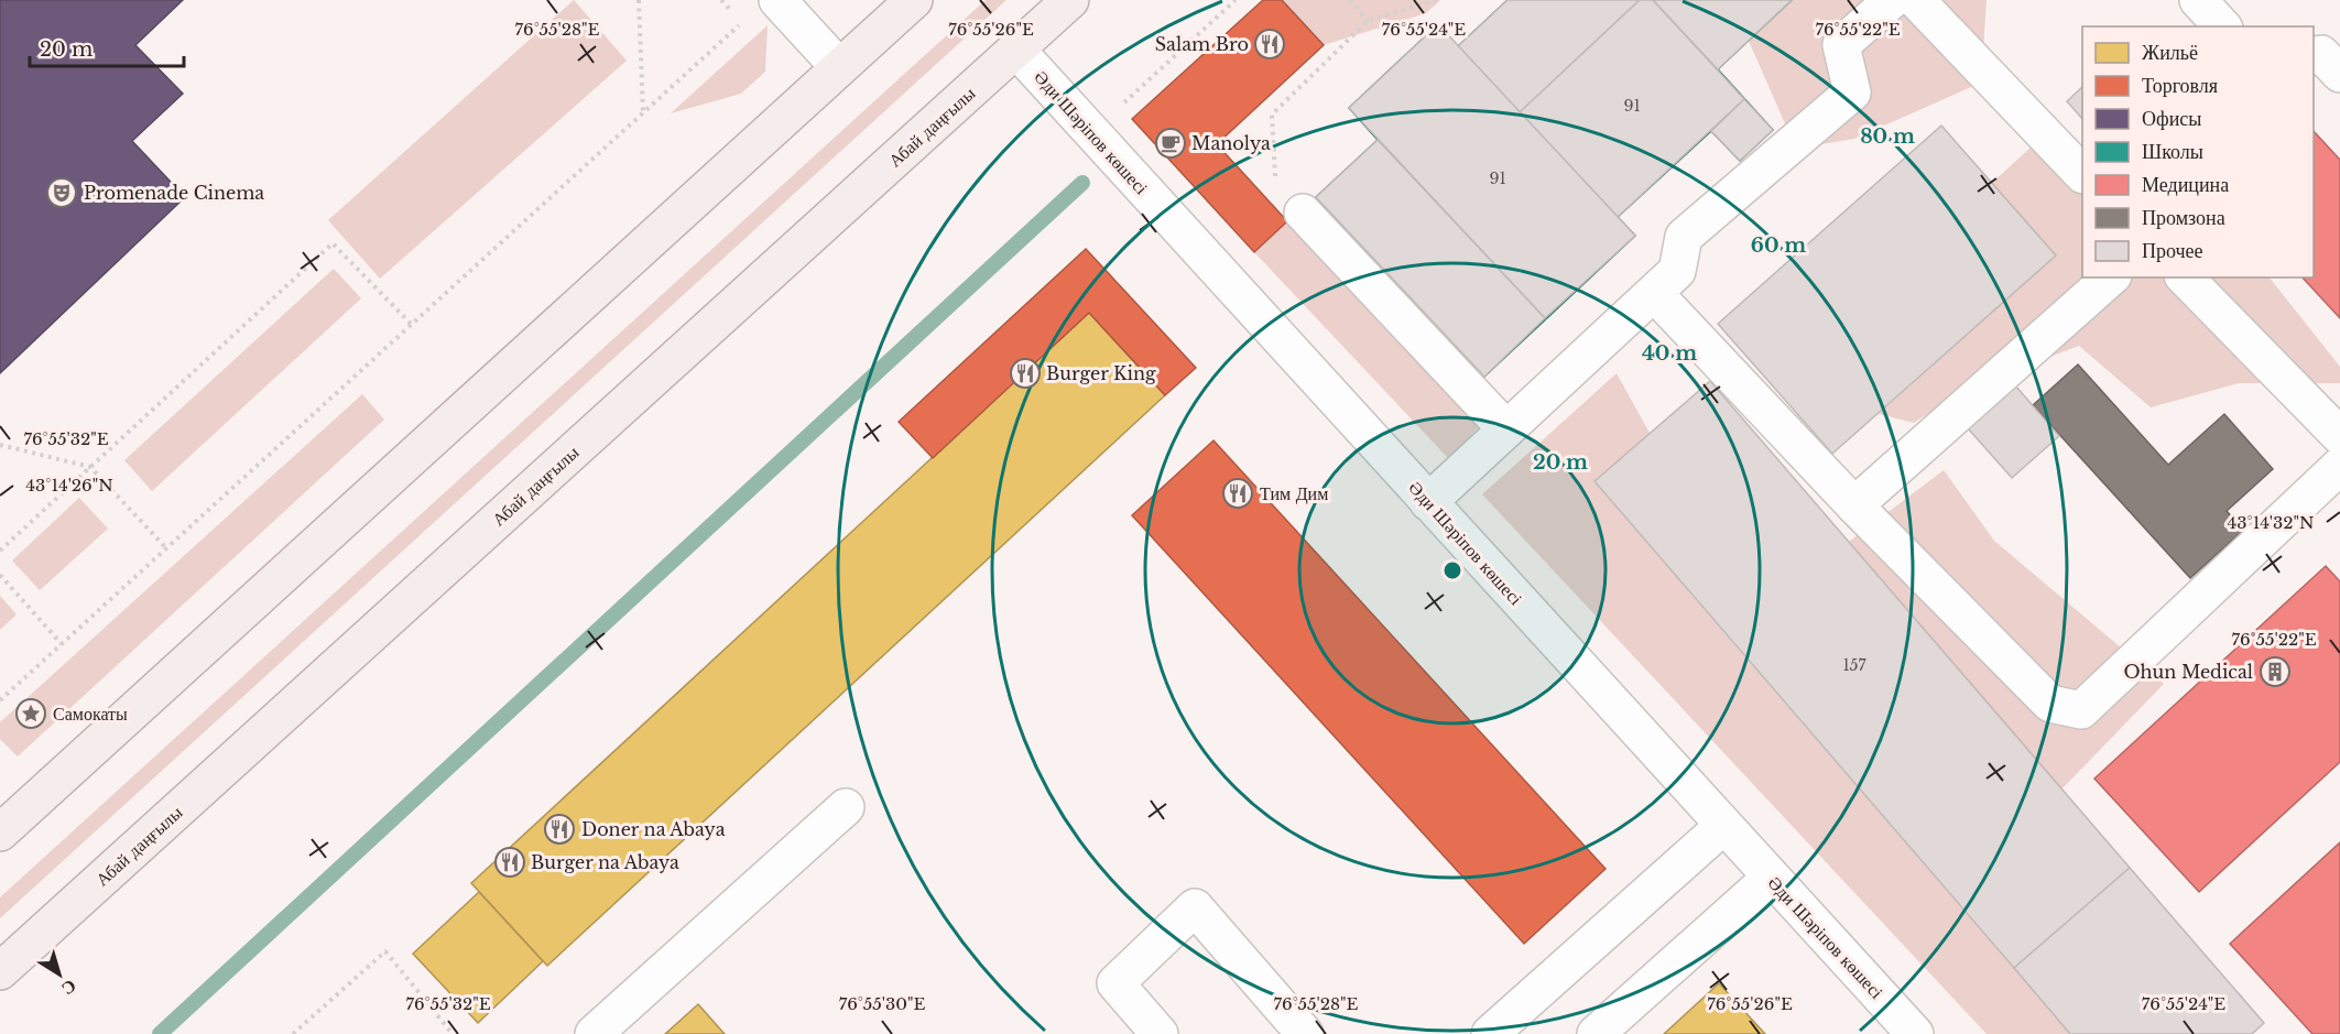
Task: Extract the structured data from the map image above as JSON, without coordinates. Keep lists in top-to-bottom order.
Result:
{
  "streets": {
    "main road": ["Абай даңғылы"],
    "street": ["Әди Шәріпов көшесі"]
  },
  "crossings": [
    ["Абай даңғылы", "Әди Шәріпов көшесі"]
  ],
  "places": {
    "restaurant": [
      "Salam Bro",
      "Burger King",
      "Тим Дим",
      "Doner na Abaya",
      "Burger na Abaya"
    ],
    "cafe": ["Manolya"],
    "theatre": ["Promenade Cinema"],
    "building": ["Ohun Medical"],
    "place": ["Самокаты"]
  },
  "house_numbers": ["91", "91", "157"],
  "legend": [
    "Жильё",
    "Торговля",
    "Офисы",
    "Школы",
    "Медицина",
    "Промзона",
    "Прочее"
  ],
  "scale_bar": "20 m",
  "north": "bottom right",
  "coordinates": [
    "76°55'28\"E",
    "76°55'26\"E",
    "76°55'24\"E",
    "76°55'22\"E",
    "76°55'32\"E",
    "43°14'26\"N",
    "43°14'32\"N",
    "76°55'30\"E"
  ],
  "rings": [
    "80 m",
    "60 m",
    "40 m",
    "20 m"
  ]
}
